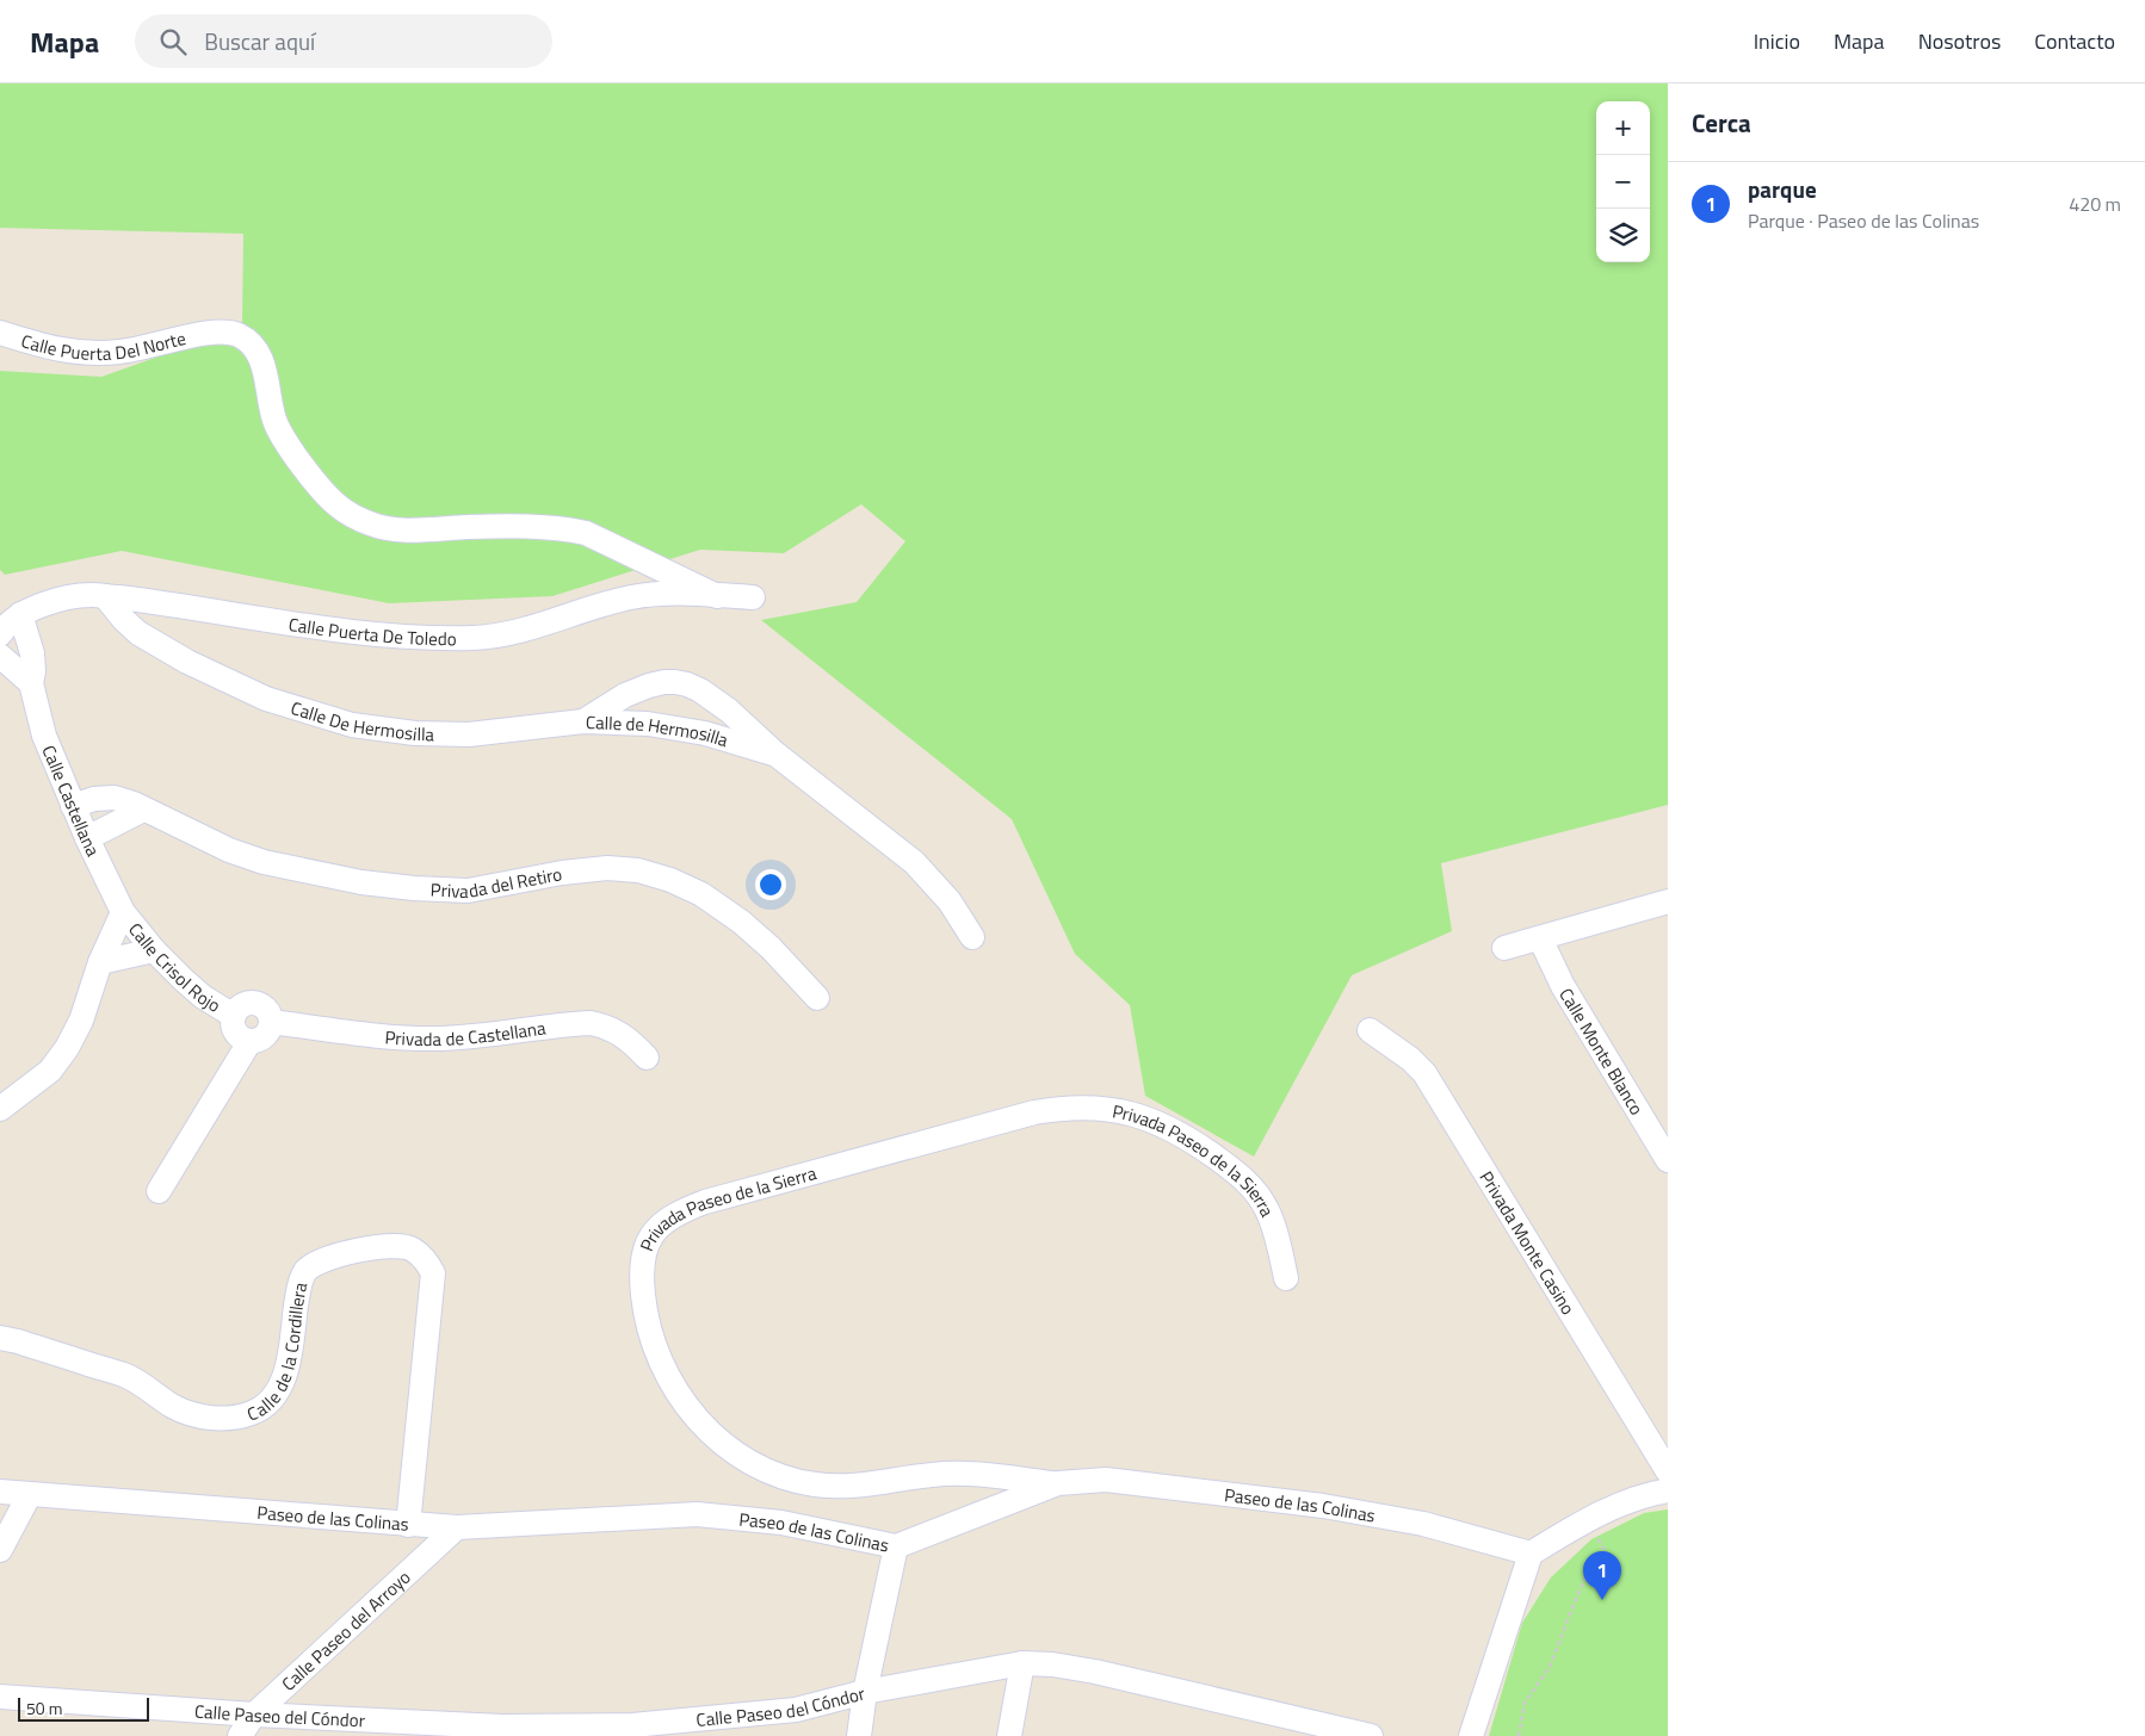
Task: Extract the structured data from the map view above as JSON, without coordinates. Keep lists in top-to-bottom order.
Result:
{
  "streets": {
    "street": [
      "Calle Puerta Del Norte",
      "Calle Puerta De Toledo",
      "Calle De Hermosilla",
      "Calle de Hermosilla",
      "Calle Castellana",
      "Privada del Retiro",
      "Calle Crisol Rojo",
      "Privada de Castellana",
      "Calle Monte Blanco",
      "Privada Paseo de la Sierra",
      "Privada Monte Casino",
      "Calle de la Cordillera",
      "Paseo de las Colinas",
      "Calle Paseo del Arroyo",
      "Calle Paseo del Cóndor"
    ]
  },
  "crossings": [
    ["Calle Puerta Del Norte", "Calle Puerta De Toledo"],
    ["Calle Puerta De Toledo", "Calle De Hermosilla"],
    ["Calle Puerta De Toledo", "Calle Castellana"],
    ["Calle De Hermosilla", "Calle de Hermosilla"],
    ["Calle Castellana", "Calle Crisol Rojo"],
    ["Calle Crisol Rojo", "Privada de Castellana"],
    ["Privada Paseo de la Sierra", "Paseo de las Colinas"],
    ["Calle de la Cordillera", "Paseo de las Colinas"],
    ["Paseo de las Colinas", "Calle Paseo del Arroyo"],
    ["Calle Paseo del Arroyo", "Calle Paseo del Cóndor"]
  ],
  "scale_bar": "50 m",
  "page": {
    "header": "Mapa",
    "search": "Buscar aquí",
    "nav": [
      "Inicio",
      "Mapa",
      "Nosotros",
      "Contacto"
    ],
    "heading": "Cerca",
    "map_buttons": ["+", "−"],
    "list": [
      {
        "mark": "1",
        "name": "parque",
        "note": "Parque · Paseo de las Colinas",
        "value": "420 m"
      }
    ],
    "pins": "1",
    "scale": "50 m"
  }
}
